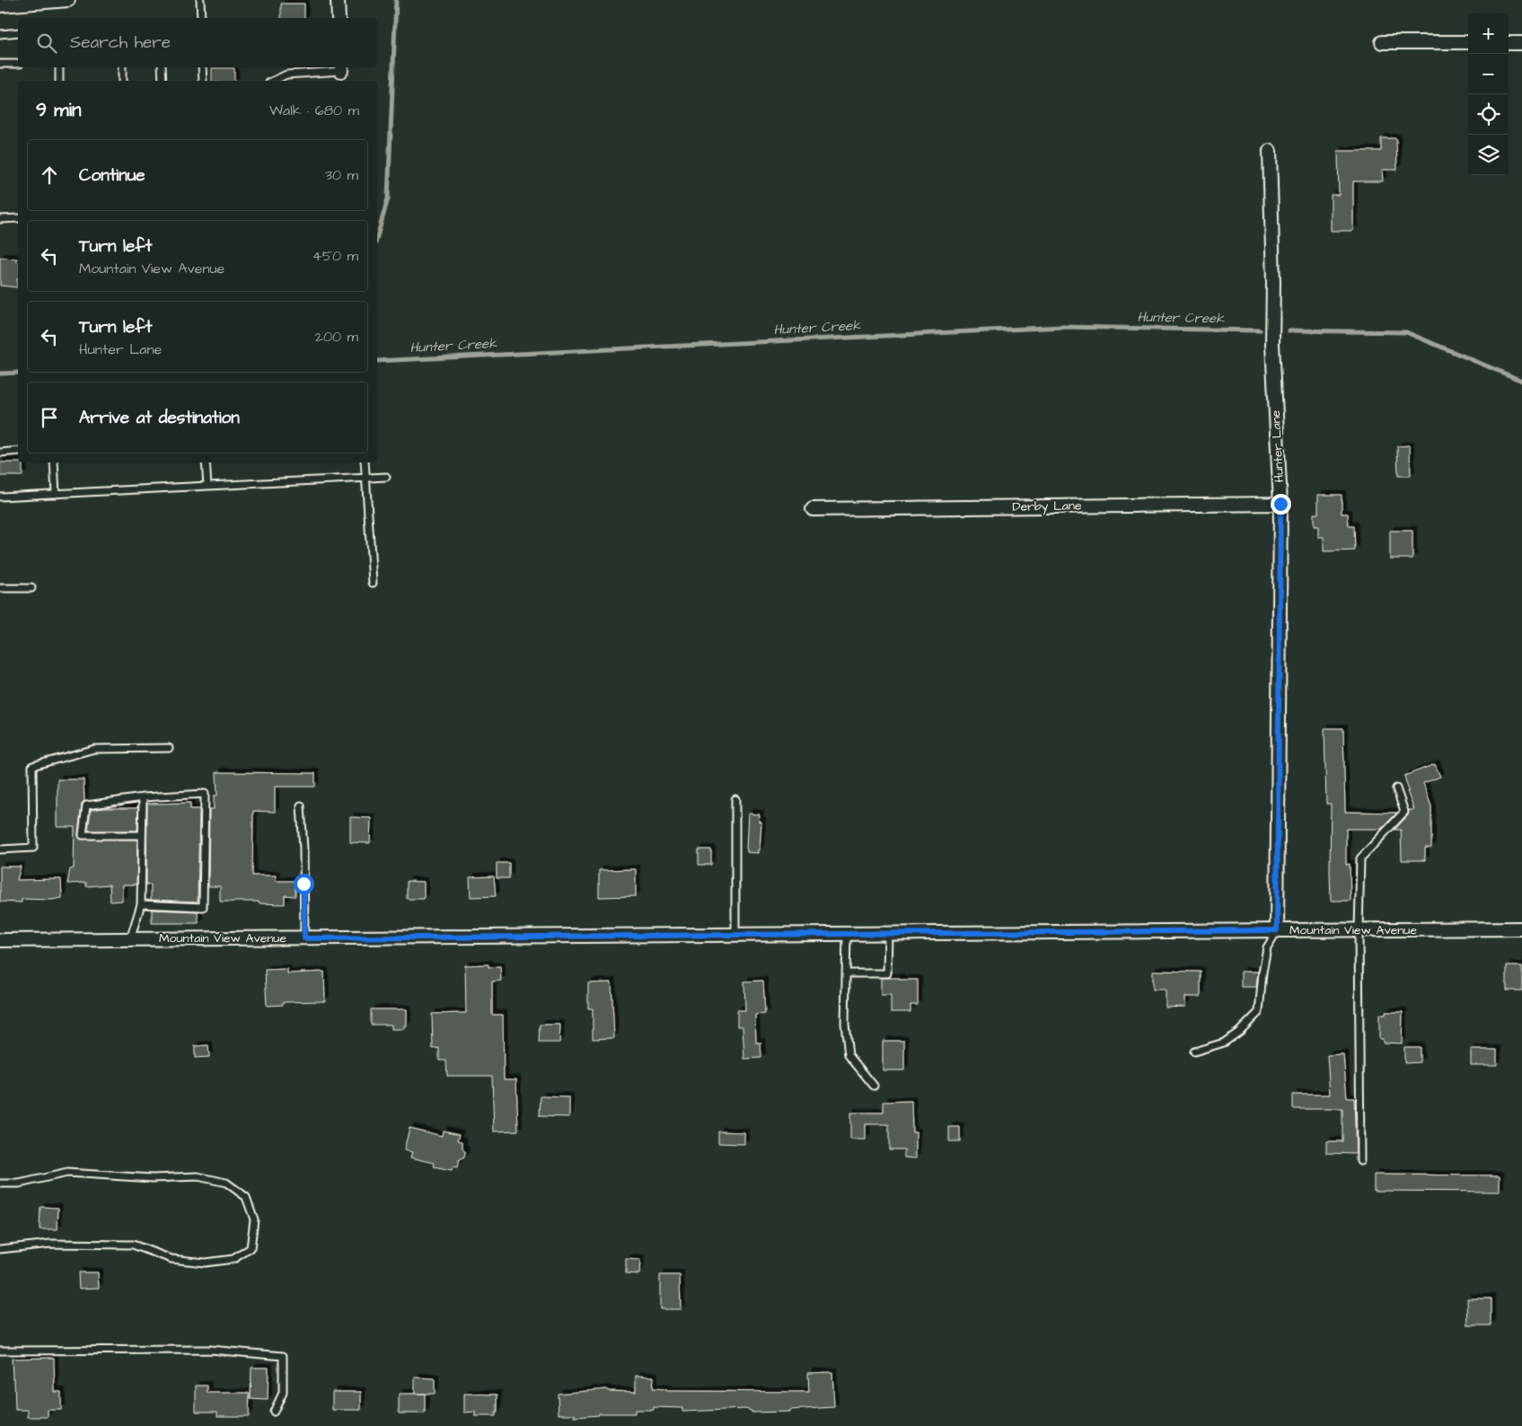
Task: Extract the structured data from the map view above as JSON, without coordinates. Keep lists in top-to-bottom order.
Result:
{
  "streets": {
    "street": ["Hunter Lane", "Derby Lane", "Mountain View Avenue"]
  },
  "crossings": [
    ["Hunter Lane", "Derby Lane"],
    ["Hunter Lane", "Mountain View Avenue"]
  ],
  "water": ["Hunter Creek"],
  "page": {
    "map_buttons": ["+", "−"],
    "search": "Search here",
    "heading": ["9 min", "Walk · 680 m"],
    "list": [
      ["Continue", "30 m"],
      ["Turn left", "Mountain View Avenue", "450 m"],
      ["Turn left", "Hunter Lane", "200 m"],
      "Arrive at destination"
    ]
  }
}
